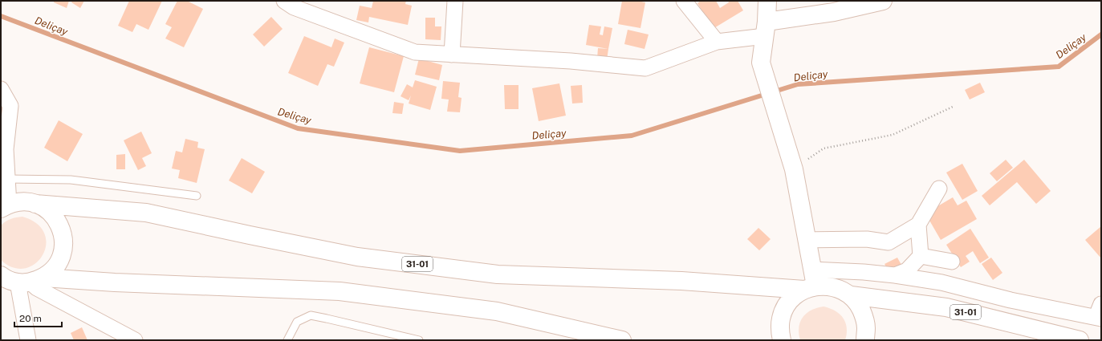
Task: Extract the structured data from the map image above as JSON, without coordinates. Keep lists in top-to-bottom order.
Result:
{
  "streets": {
    "main road": ["31-01"]
  },
  "water": ["Deliçay"],
  "scale_bar": "20 m"
}
